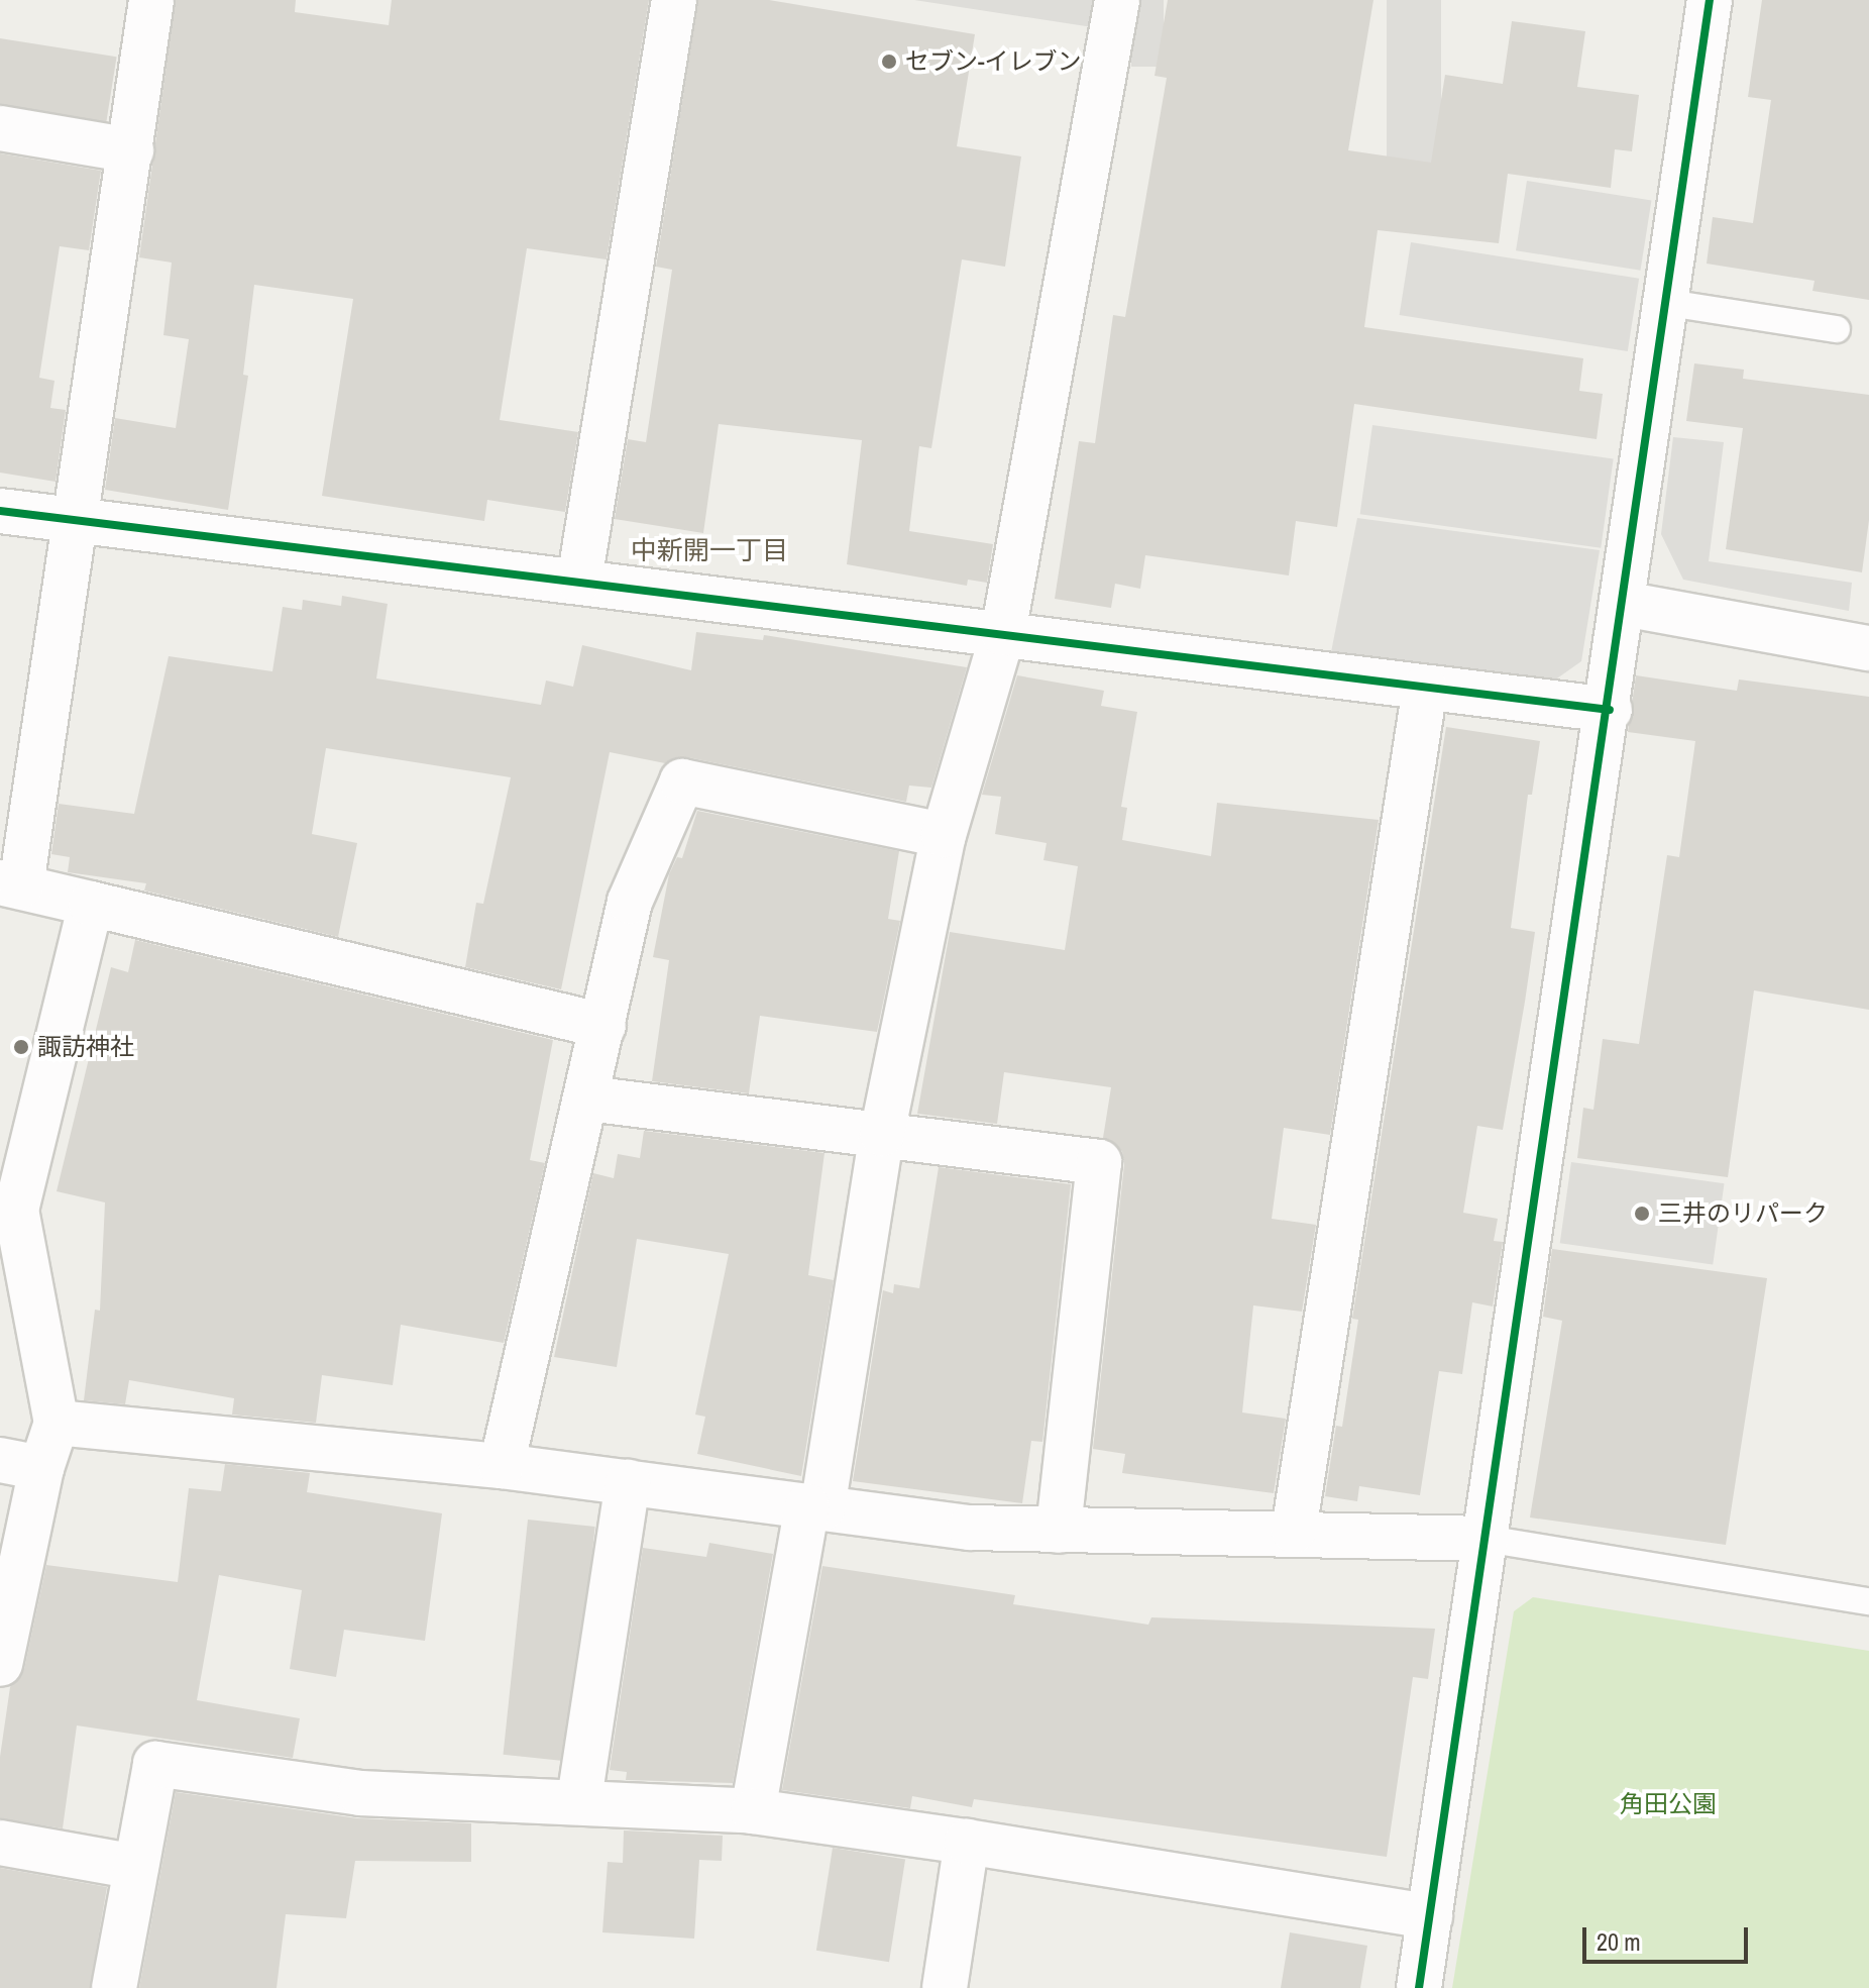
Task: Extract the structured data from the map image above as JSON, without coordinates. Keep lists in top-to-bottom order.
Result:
{
  "districts": ["中新開一丁目"],
  "parks": ["角田公園"],
  "places": ["セブン-イレブン", "諏訪神社", "三井のリパーク"],
  "scale_bar": "20 m"
}
